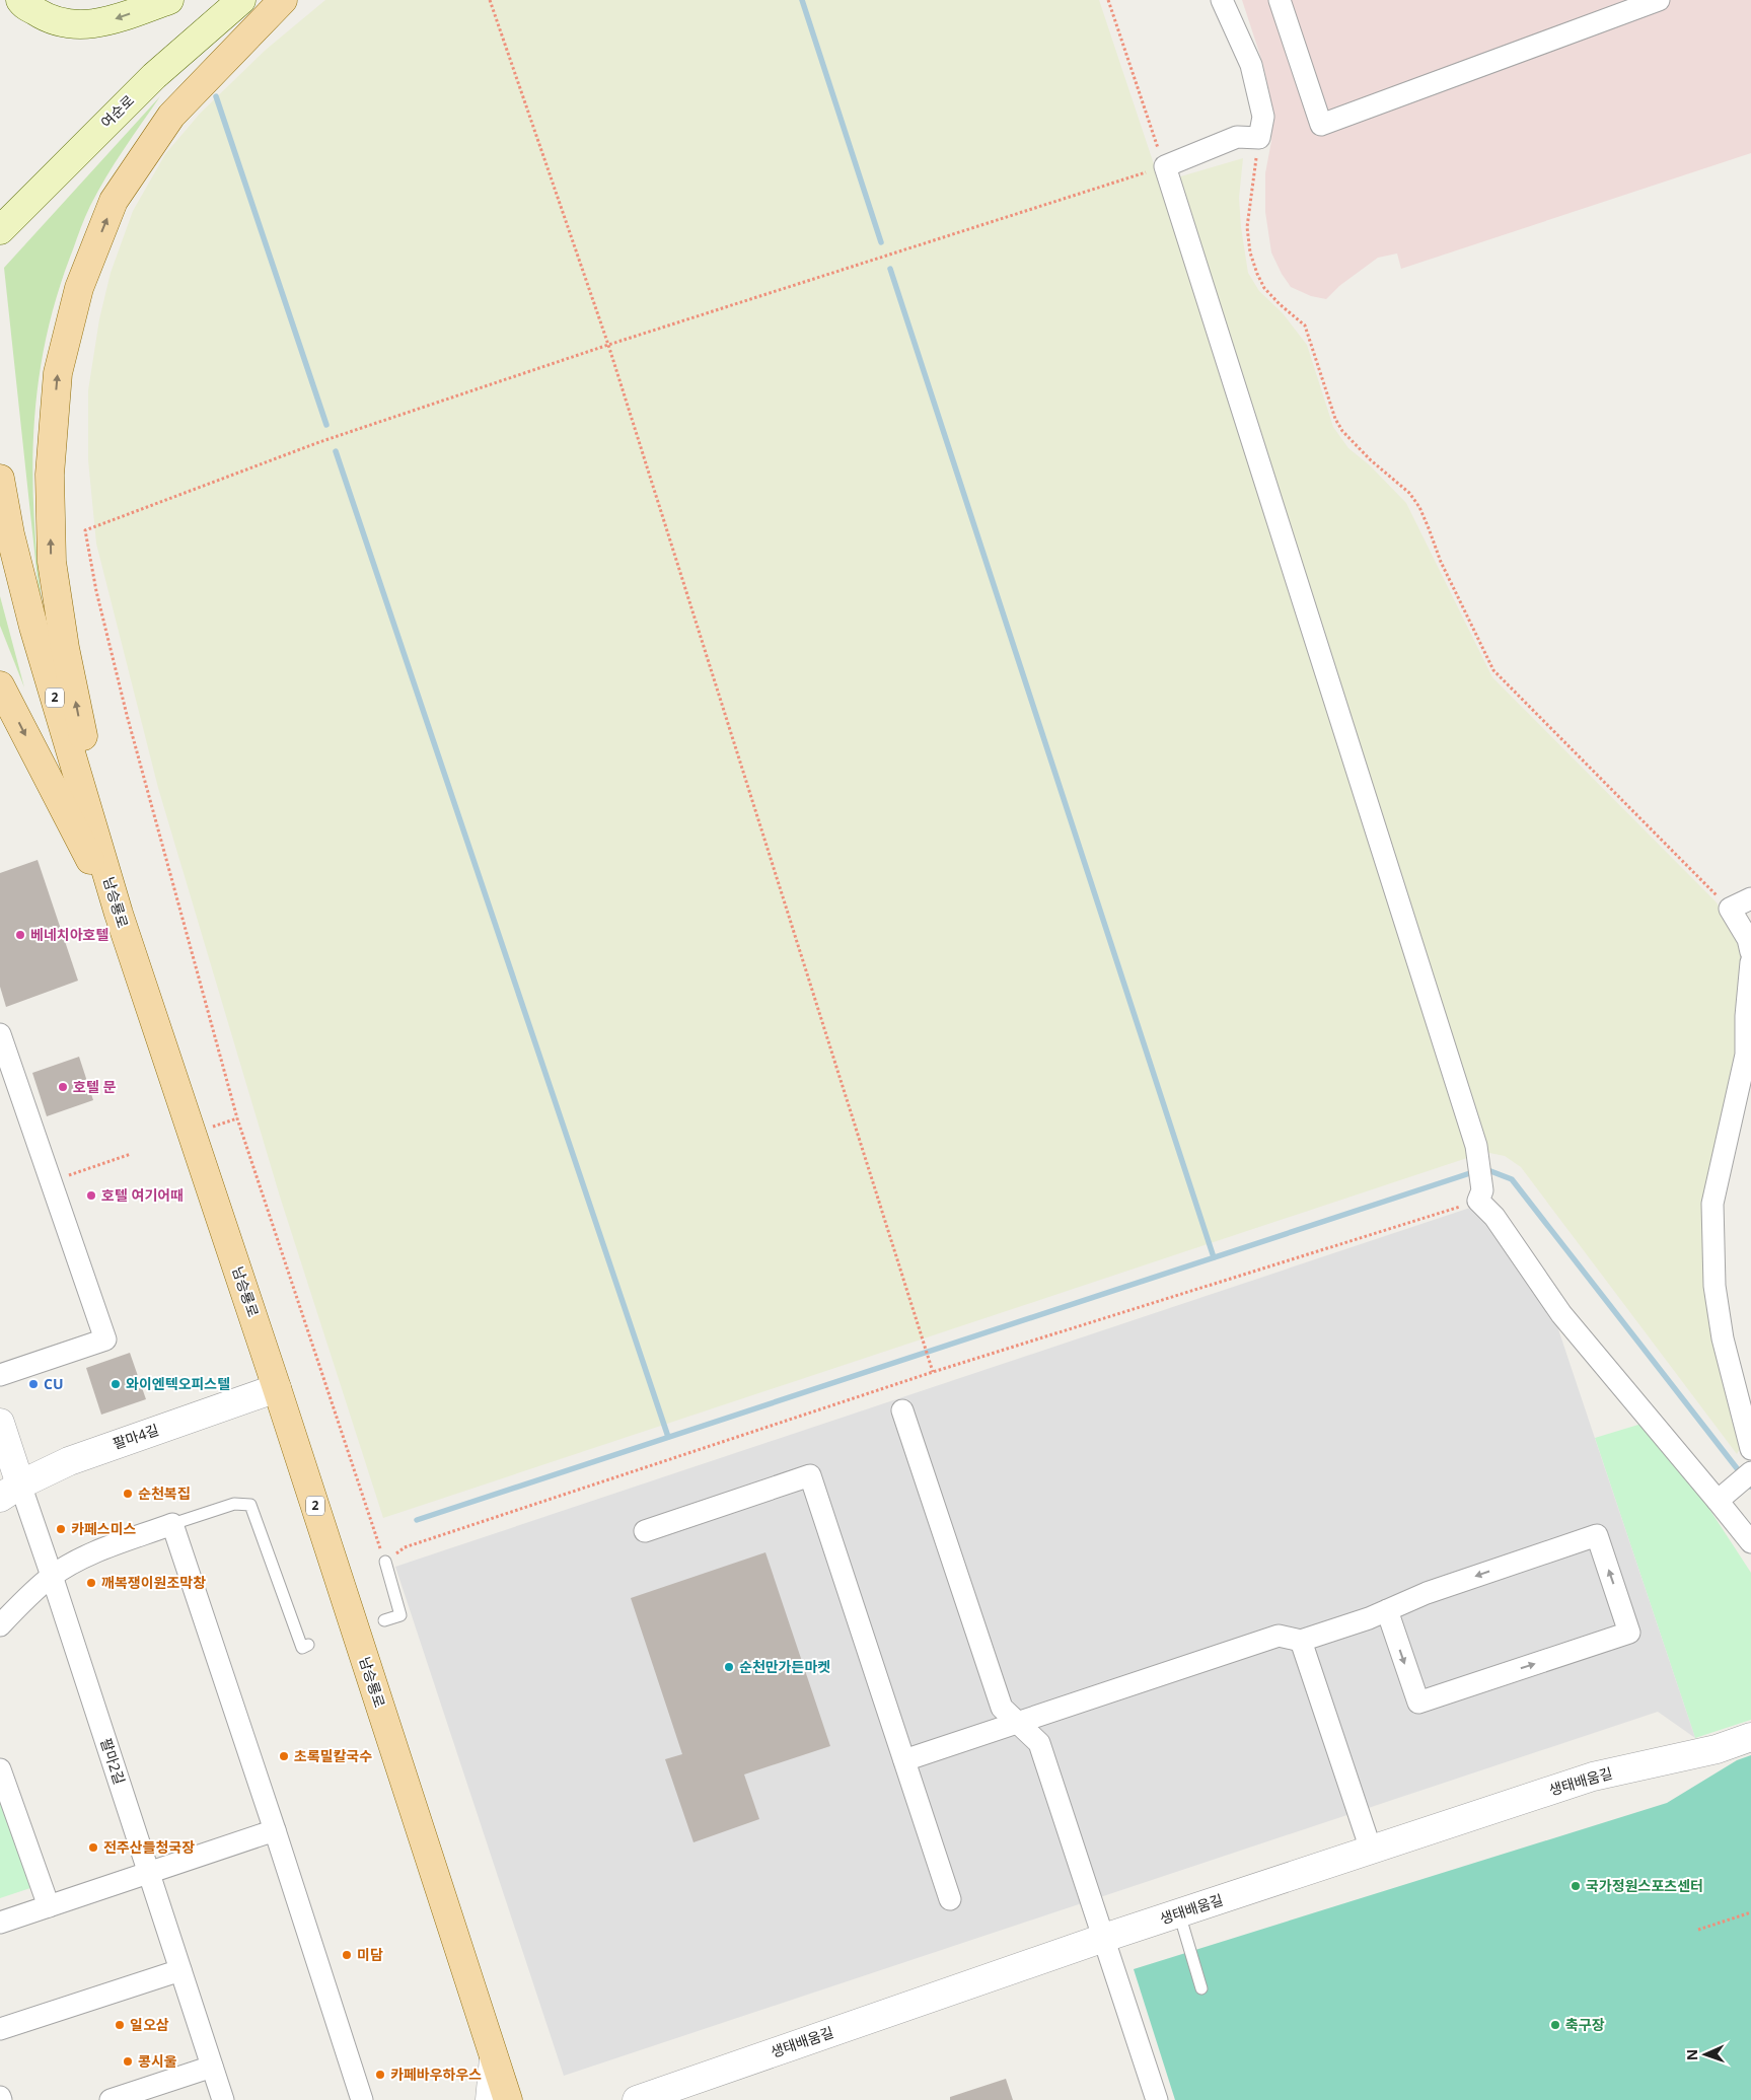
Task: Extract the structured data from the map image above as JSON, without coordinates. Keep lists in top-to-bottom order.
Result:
{
  "streets": {
    "main road": ["여순로", "2", "남승룡로"],
    "street": ["팔마4길", "팔마2길", "생태배움길"]
  },
  "crossings": [
    ["남승룡로", "팔마4길"],
    ["팔마4길", "팔마2길"]
  ],
  "places": [
    "베네치아호텔",
    "호텔 문",
    "호텔 여기어때",
    "CU",
    "와이엔텍오피스텔",
    "순천복집",
    "카페스미스",
    "깨복쟁이원조막창",
    "순천만가든마켓",
    "초록밀칼국수",
    "전주산들청국장",
    "국가정원스포츠센터",
    "미담",
    "일오삼",
    "축구장",
    "콩시울",
    "카페바우하우스"
  ],
  "north": "left"
}
